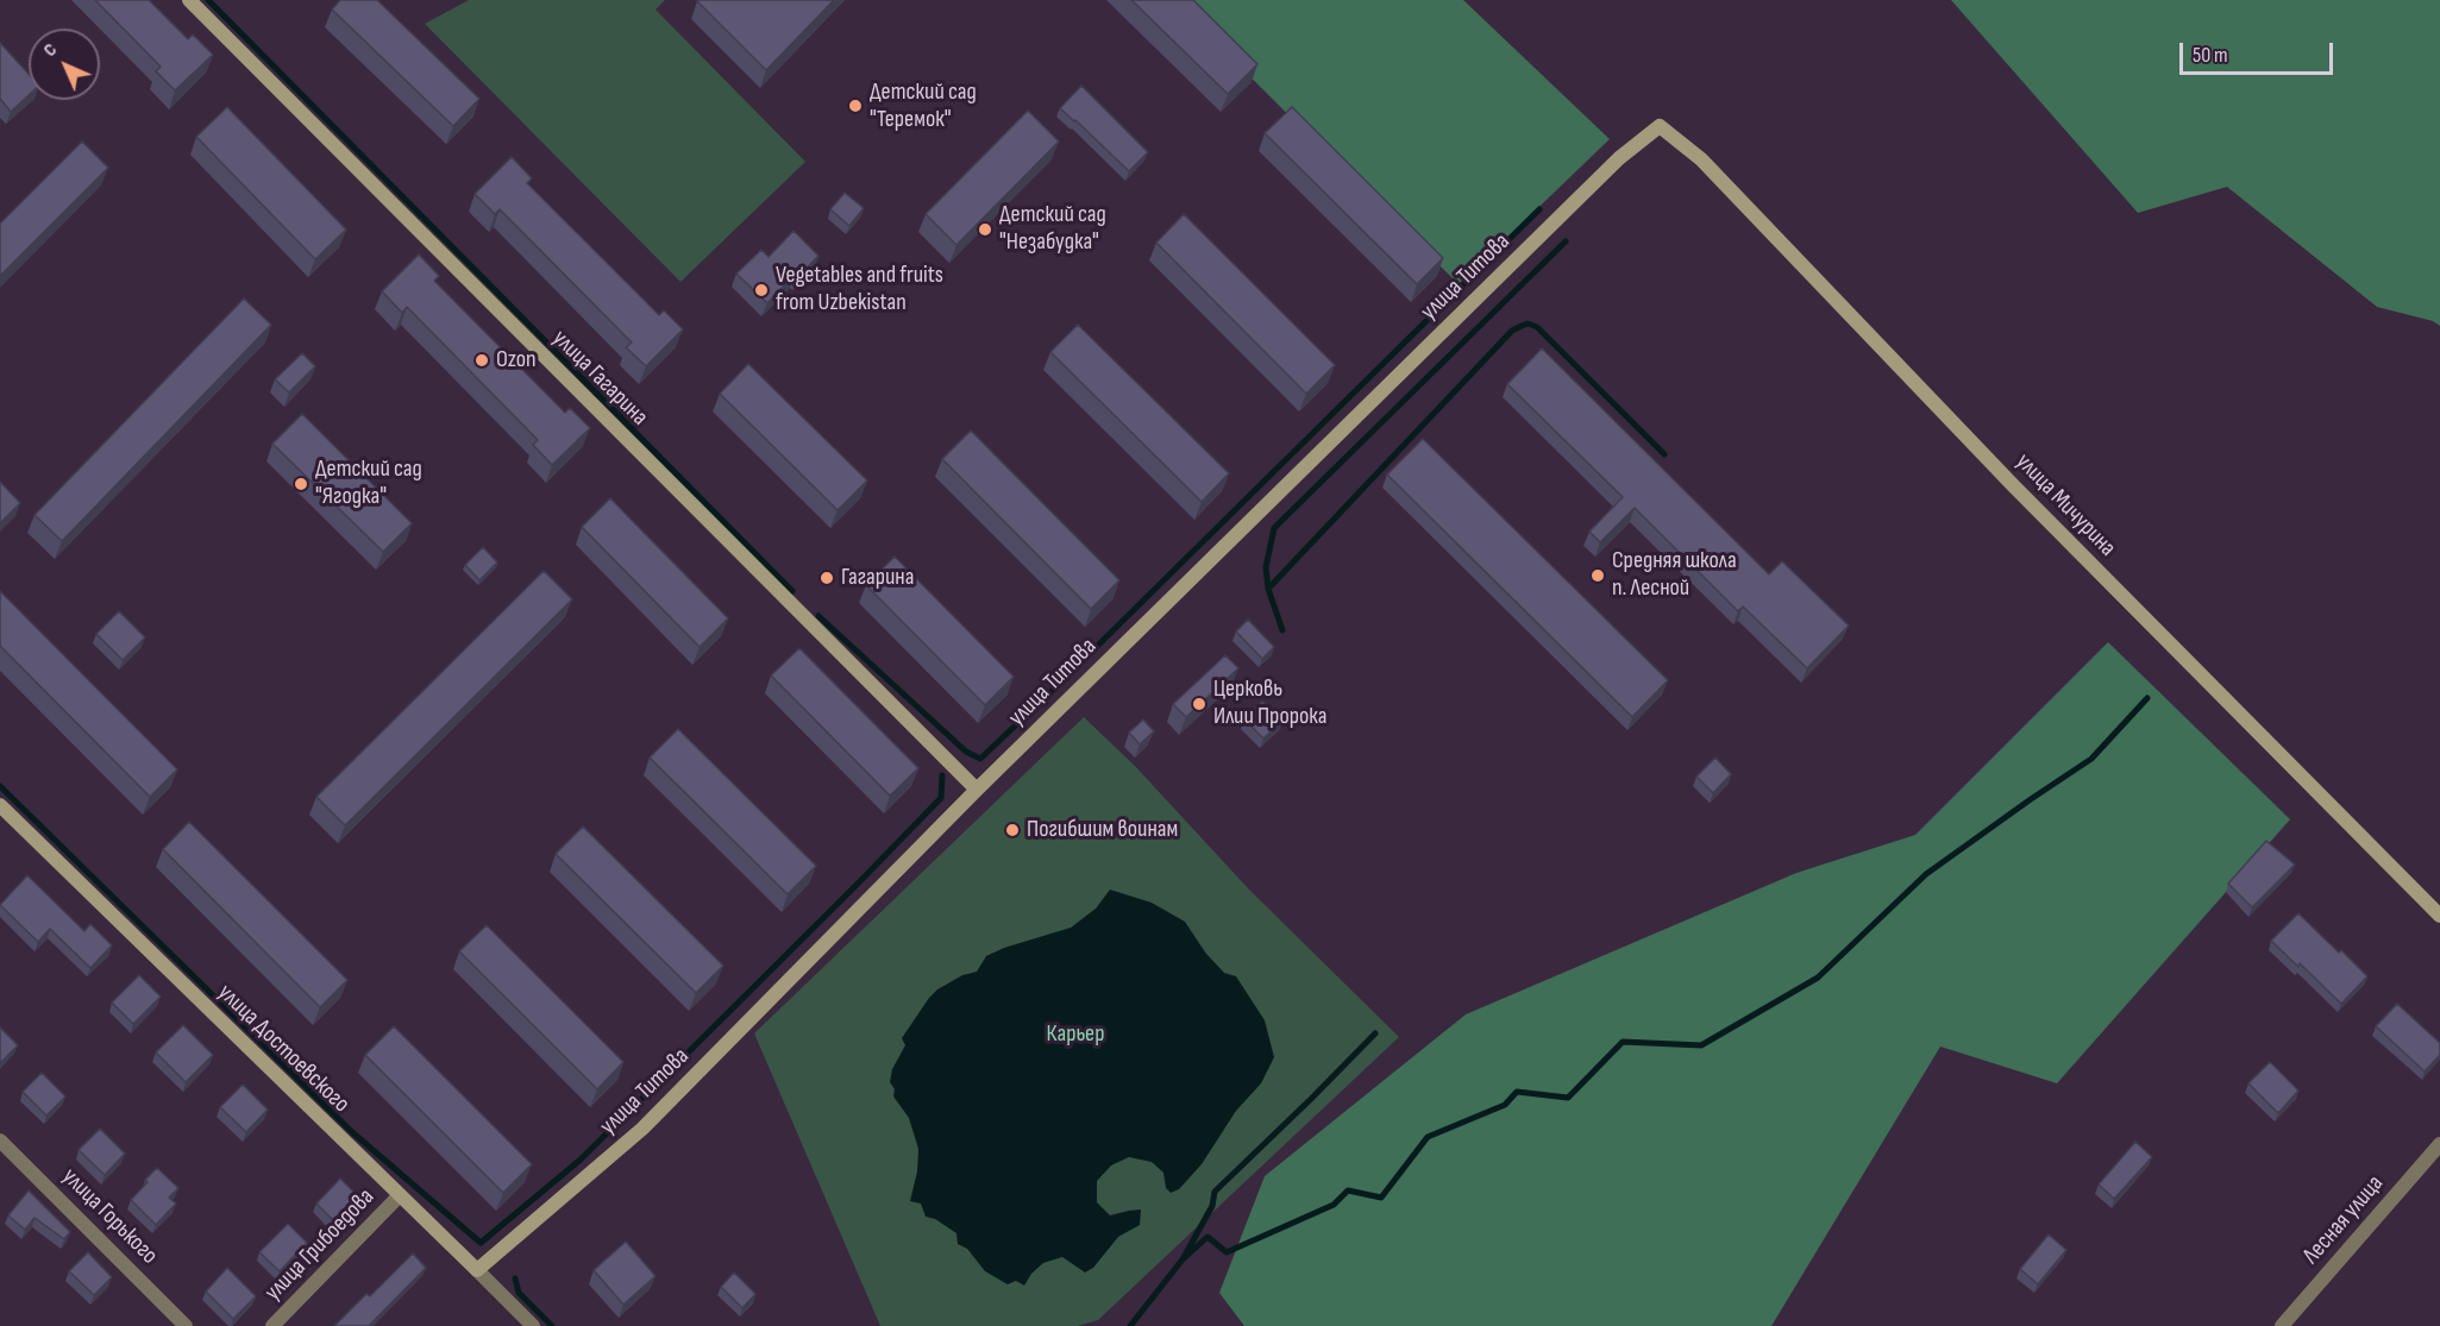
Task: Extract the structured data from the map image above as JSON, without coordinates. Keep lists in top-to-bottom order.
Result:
{
  "streets": {
    "street": [
      "улица Титова",
      "улица Гагарина",
      "улица Мичурина",
      "улица Достоевского",
      "улица Горького",
      "Лесная улица",
      "улица Грибоедова"
    ]
  },
  "crossings": [
    ["улица Титова", "улица Гагарина"],
    ["улица Титова", "улица Мичурина"],
    ["улица Титова", "улица Достоевского"],
    ["улица Достоевского", "улица Грибоедова"]
  ],
  "parks": ["Карьер"],
  "places": [
    "Детский сад \"Теремок\"",
    "Детский сад \"Незабудка\"",
    "Vegetables and fruits from Uzbekistan",
    "Ozon",
    "Детский сад \"Ягодка\"",
    "Средняя школа п. Лесной",
    "Гагарина",
    "Церковь Илии Пророка",
    "Погибшим воинам"
  ],
  "scale_bar": "50 m",
  "north": "top left"
}
